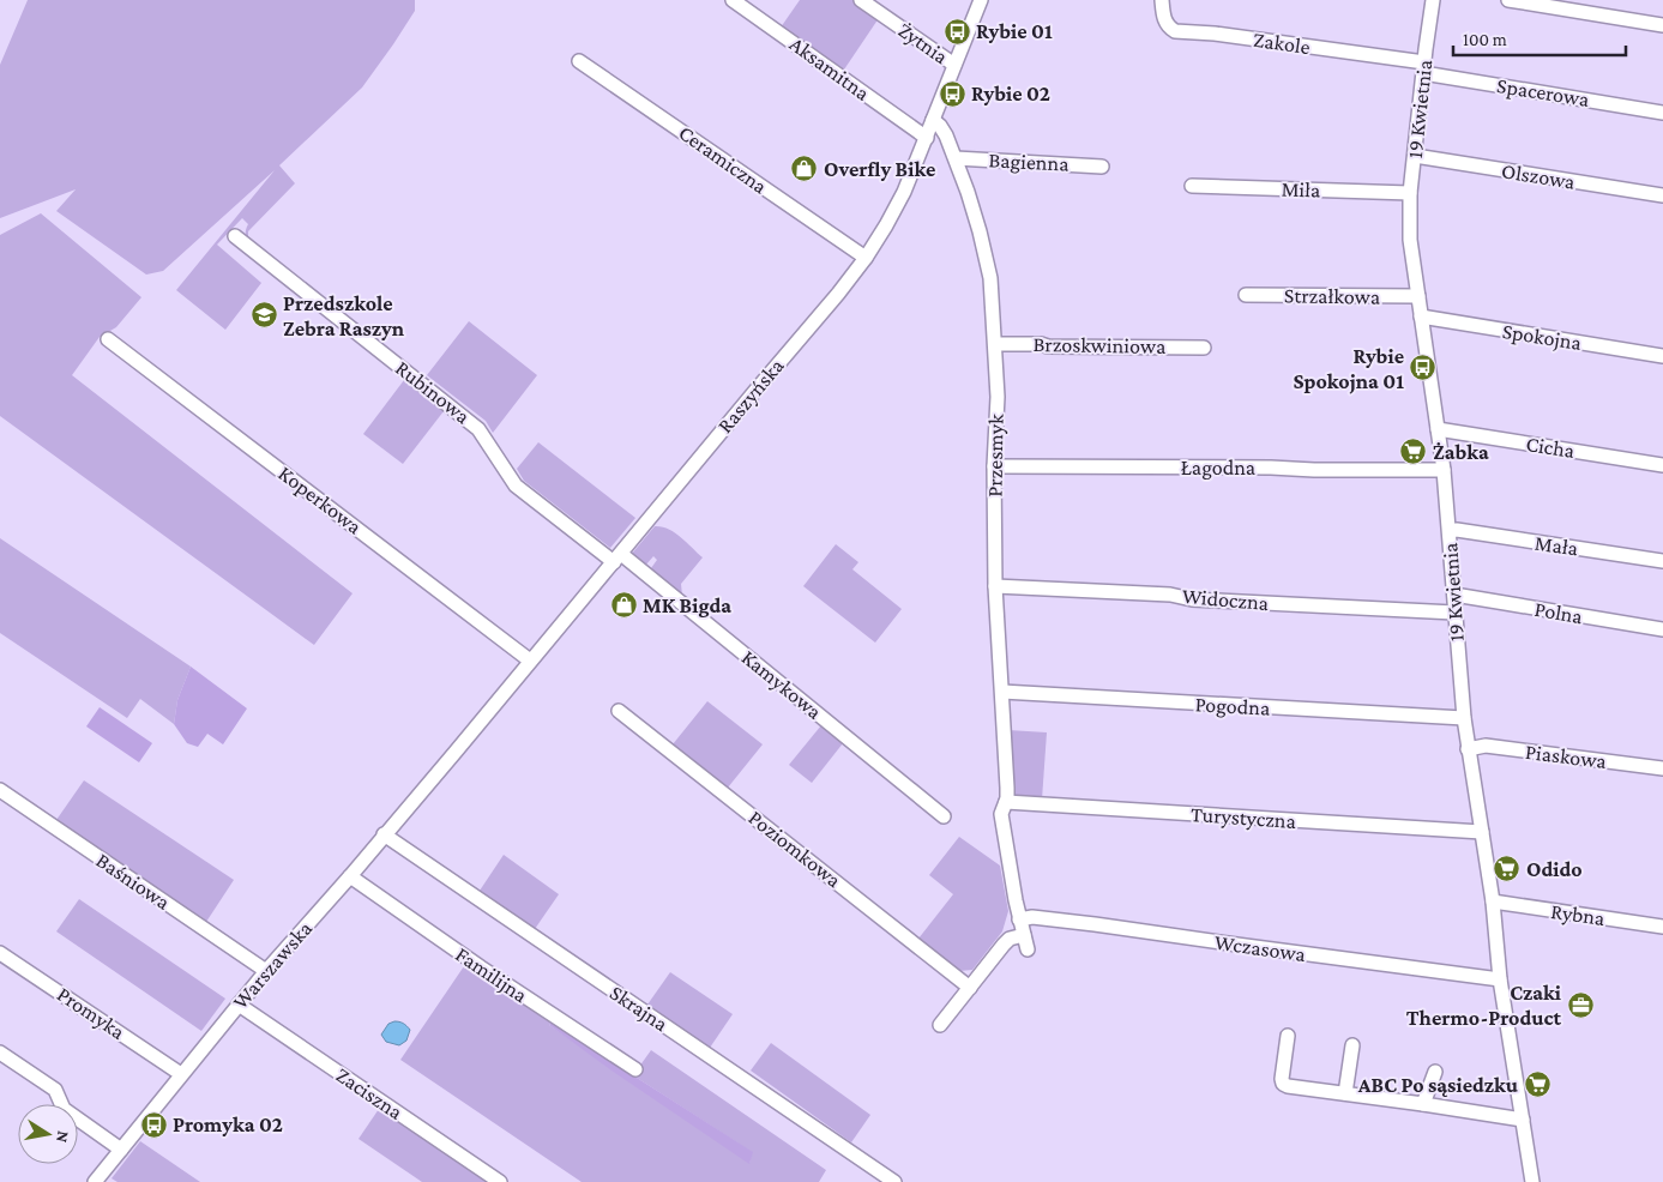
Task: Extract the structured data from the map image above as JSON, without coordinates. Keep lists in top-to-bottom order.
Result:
{
  "streets": {
    "street": [
      "Żytnia",
      "Zakole",
      "Aksamitna",
      "Spacerowa",
      "19 Kwietnia",
      "Ceramiczna",
      "Bagienna",
      "Olszowa",
      "Miła",
      "Strzałkowa",
      "Spokojna",
      "Brzoskwiniowa",
      "Rubinowa",
      "Raszyńska",
      "Cicha",
      "Przesmyk",
      "Łagodna",
      "Koperkowa",
      "Mała",
      "Widoczna",
      "Polna",
      "Kamykowa",
      "Pogodna",
      "Piaskowa",
      "Turystyczna",
      "Poziomkowa",
      "Baśniowa",
      "Rybna",
      "Wczasowa",
      "Warszawska",
      "Familijna",
      "Skrajna",
      "Promyka",
      "Zaciszna"
    ]
  },
  "crossings": [
    ["Żytnia", "Raszyńska"],
    ["Zakole", "Spacerowa"],
    ["Zakole", "19 Kwietnia"],
    ["Aksamitna", "Raszyńska"],
    ["Spacerowa", "19 Kwietnia"],
    ["19 Kwietnia", "Olszowa"],
    ["19 Kwietnia", "Miła"],
    ["19 Kwietnia", "Strzałkowa"],
    ["19 Kwietnia", "Spokojna"],
    ["19 Kwietnia", "Cicha"],
    ["19 Kwietnia", "Łagodna"],
    ["19 Kwietnia", "Mała"],
    ["19 Kwietnia", "Widoczna"],
    ["19 Kwietnia", "Polna"],
    ["19 Kwietnia", "Pogodna"],
    ["19 Kwietnia", "Piaskowa"],
    ["19 Kwietnia", "Turystyczna"],
    ["19 Kwietnia", "Rybna"],
    ["19 Kwietnia", "Wczasowa"],
    ["Ceramiczna", "Raszyńska"],
    ["Bagienna", "Przesmyk"],
    ["Brzoskwiniowa", "Przesmyk"],
    ["Rubinowa", "Raszyńska"],
    ["Rubinowa", "Kamykowa"],
    ["Raszyńska", "Przesmyk"],
    ["Raszyńska", "Koperkowa"],
    ["Raszyńska", "Kamykowa"],
    ["Raszyńska", "Warszawska"],
    ["Przesmyk", "Łagodna"],
    ["Przesmyk", "Widoczna"],
    ["Przesmyk", "Pogodna"],
    ["Przesmyk", "Turystyczna"],
    ["Przesmyk", "Wczasowa"],
    ["Baśniowa", "Warszawska"],
    ["Warszawska", "Familijna"],
    ["Warszawska", "Skrajna"],
    ["Warszawska", "Promyka"],
    ["Warszawska", "Zaciszna"]
  ],
  "places": {
    "bus stop": [
      "Rybie 01",
      "Rybie 02",
      "Rybie Spokojna 01",
      "Promyka 02"
    ],
    "shop": ["Overfly Bike", "MK Bigda"],
    "school or university": ["Przedszkole Zebra Raszyn"],
    "supermarket": ["Żabka", "Odido", "ABC Po sąsiedzku"],
    "office": ["Czaki Thermo-Product"]
  },
  "scale_bar": "100 m",
  "north": "right"
}
